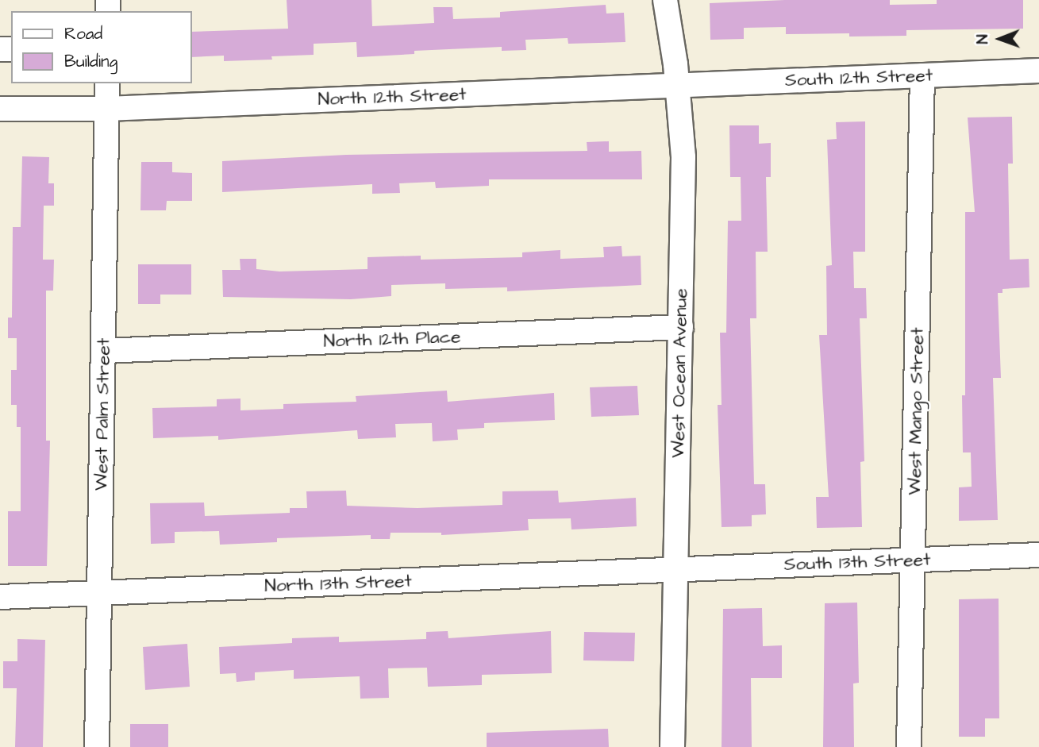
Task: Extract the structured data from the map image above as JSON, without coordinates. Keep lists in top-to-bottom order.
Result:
{
  "streets": {
    "street": [
      "South 12th Street",
      "North 12th Street",
      "North 12th Place",
      "West Ocean Avenue",
      "West Mango Street",
      "West Palm Street",
      "South 13th Street",
      "North 13th Street"
    ]
  },
  "crossings": [
    ["South 12th Street", "North 12th Street"],
    ["South 12th Street", "West Ocean Avenue"],
    ["South 12th Street", "West Mango Street"],
    ["North 12th Street", "West Ocean Avenue"],
    ["North 12th Street", "West Palm Street"],
    ["North 12th Place", "West Ocean Avenue"],
    ["North 12th Place", "West Palm Street"],
    ["West Ocean Avenue", "South 13th Street"],
    ["West Ocean Avenue", "North 13th Street"],
    ["West Mango Street", "South 13th Street"],
    ["West Palm Street", "North 13th Street"],
    ["South 13th Street", "North 13th Street"]
  ],
  "legend": ["Road", "Building"],
  "north": "left"
}
